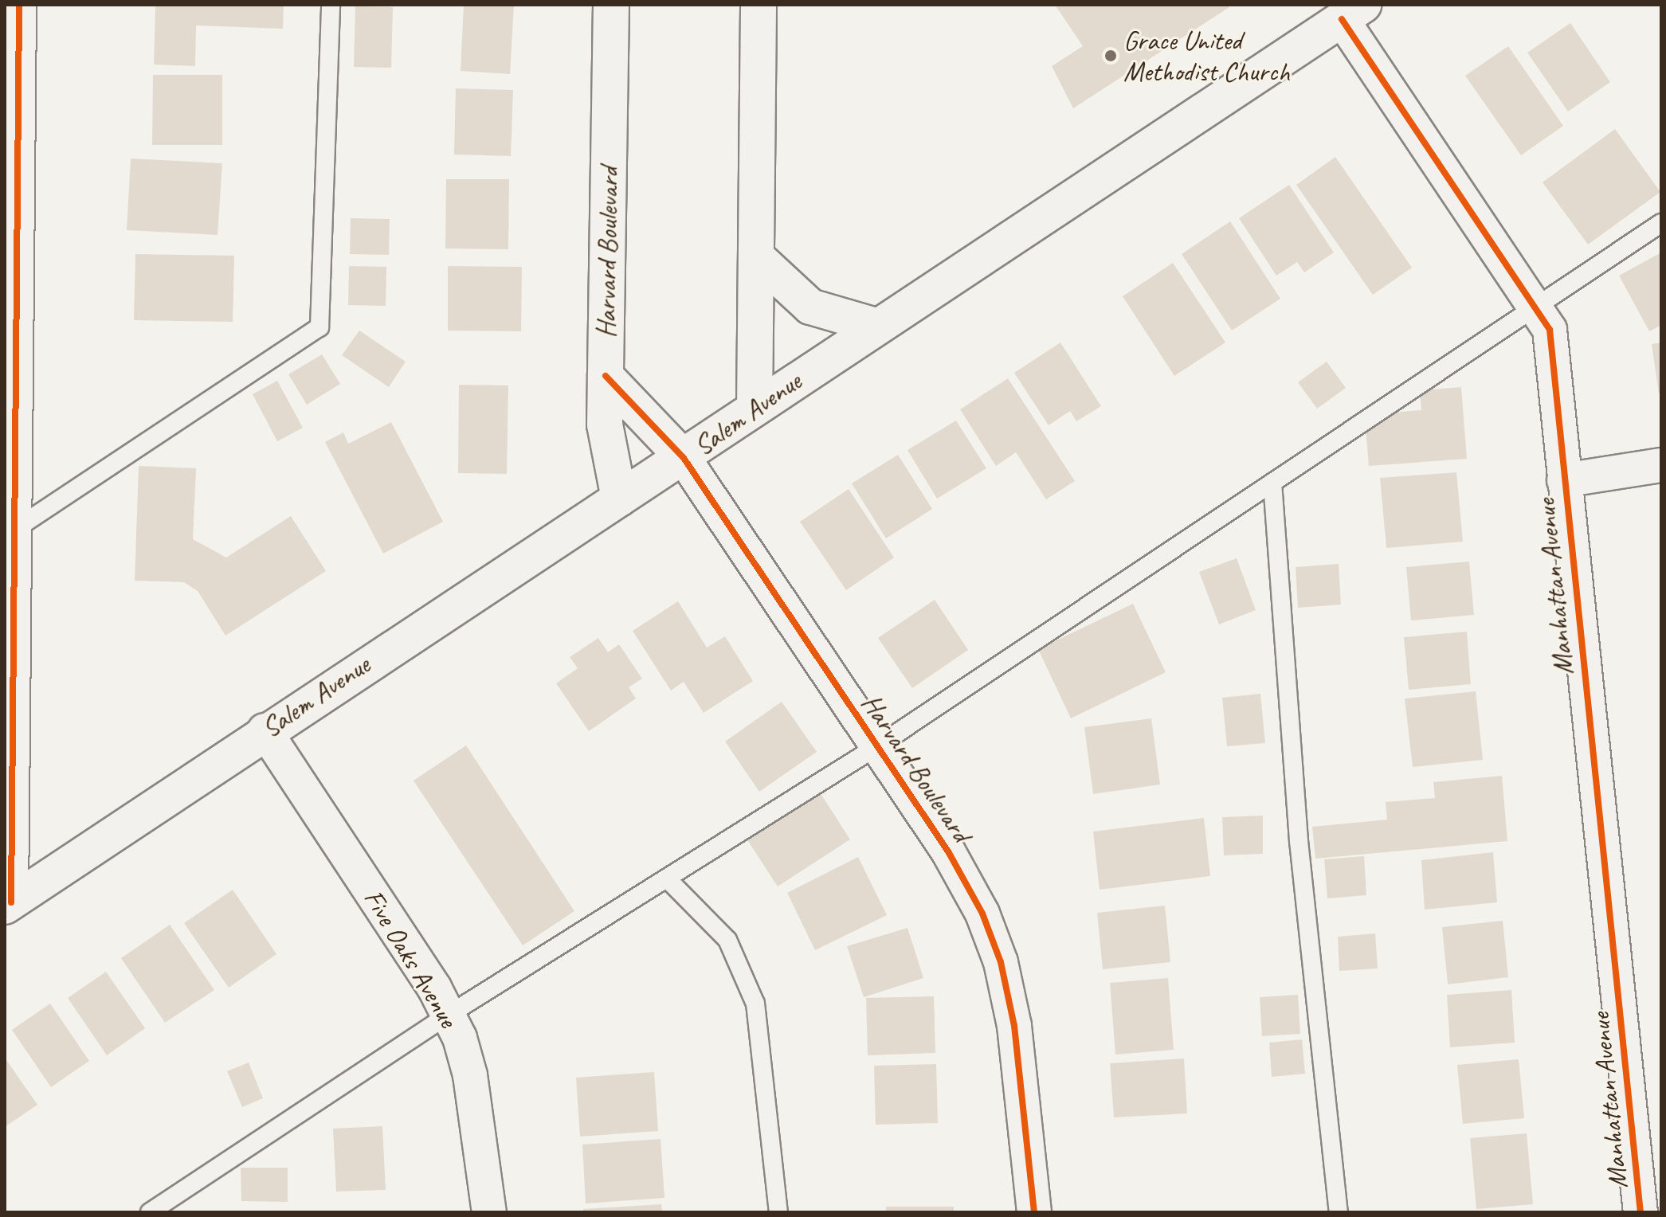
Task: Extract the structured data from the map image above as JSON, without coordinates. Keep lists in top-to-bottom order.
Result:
{
  "streets": {
    "main road": ["Harvard Boulevard", "Salem Avenue"],
    "street": ["Manhattan Avenue", "Five Oaks Avenue"]
  },
  "crossings": [
    ["Harvard Boulevard", "Salem Avenue"],
    ["Salem Avenue", "Manhattan Avenue"],
    ["Salem Avenue", "Five Oaks Avenue"]
  ],
  "places": ["Grace United Methodist Church"]
}
